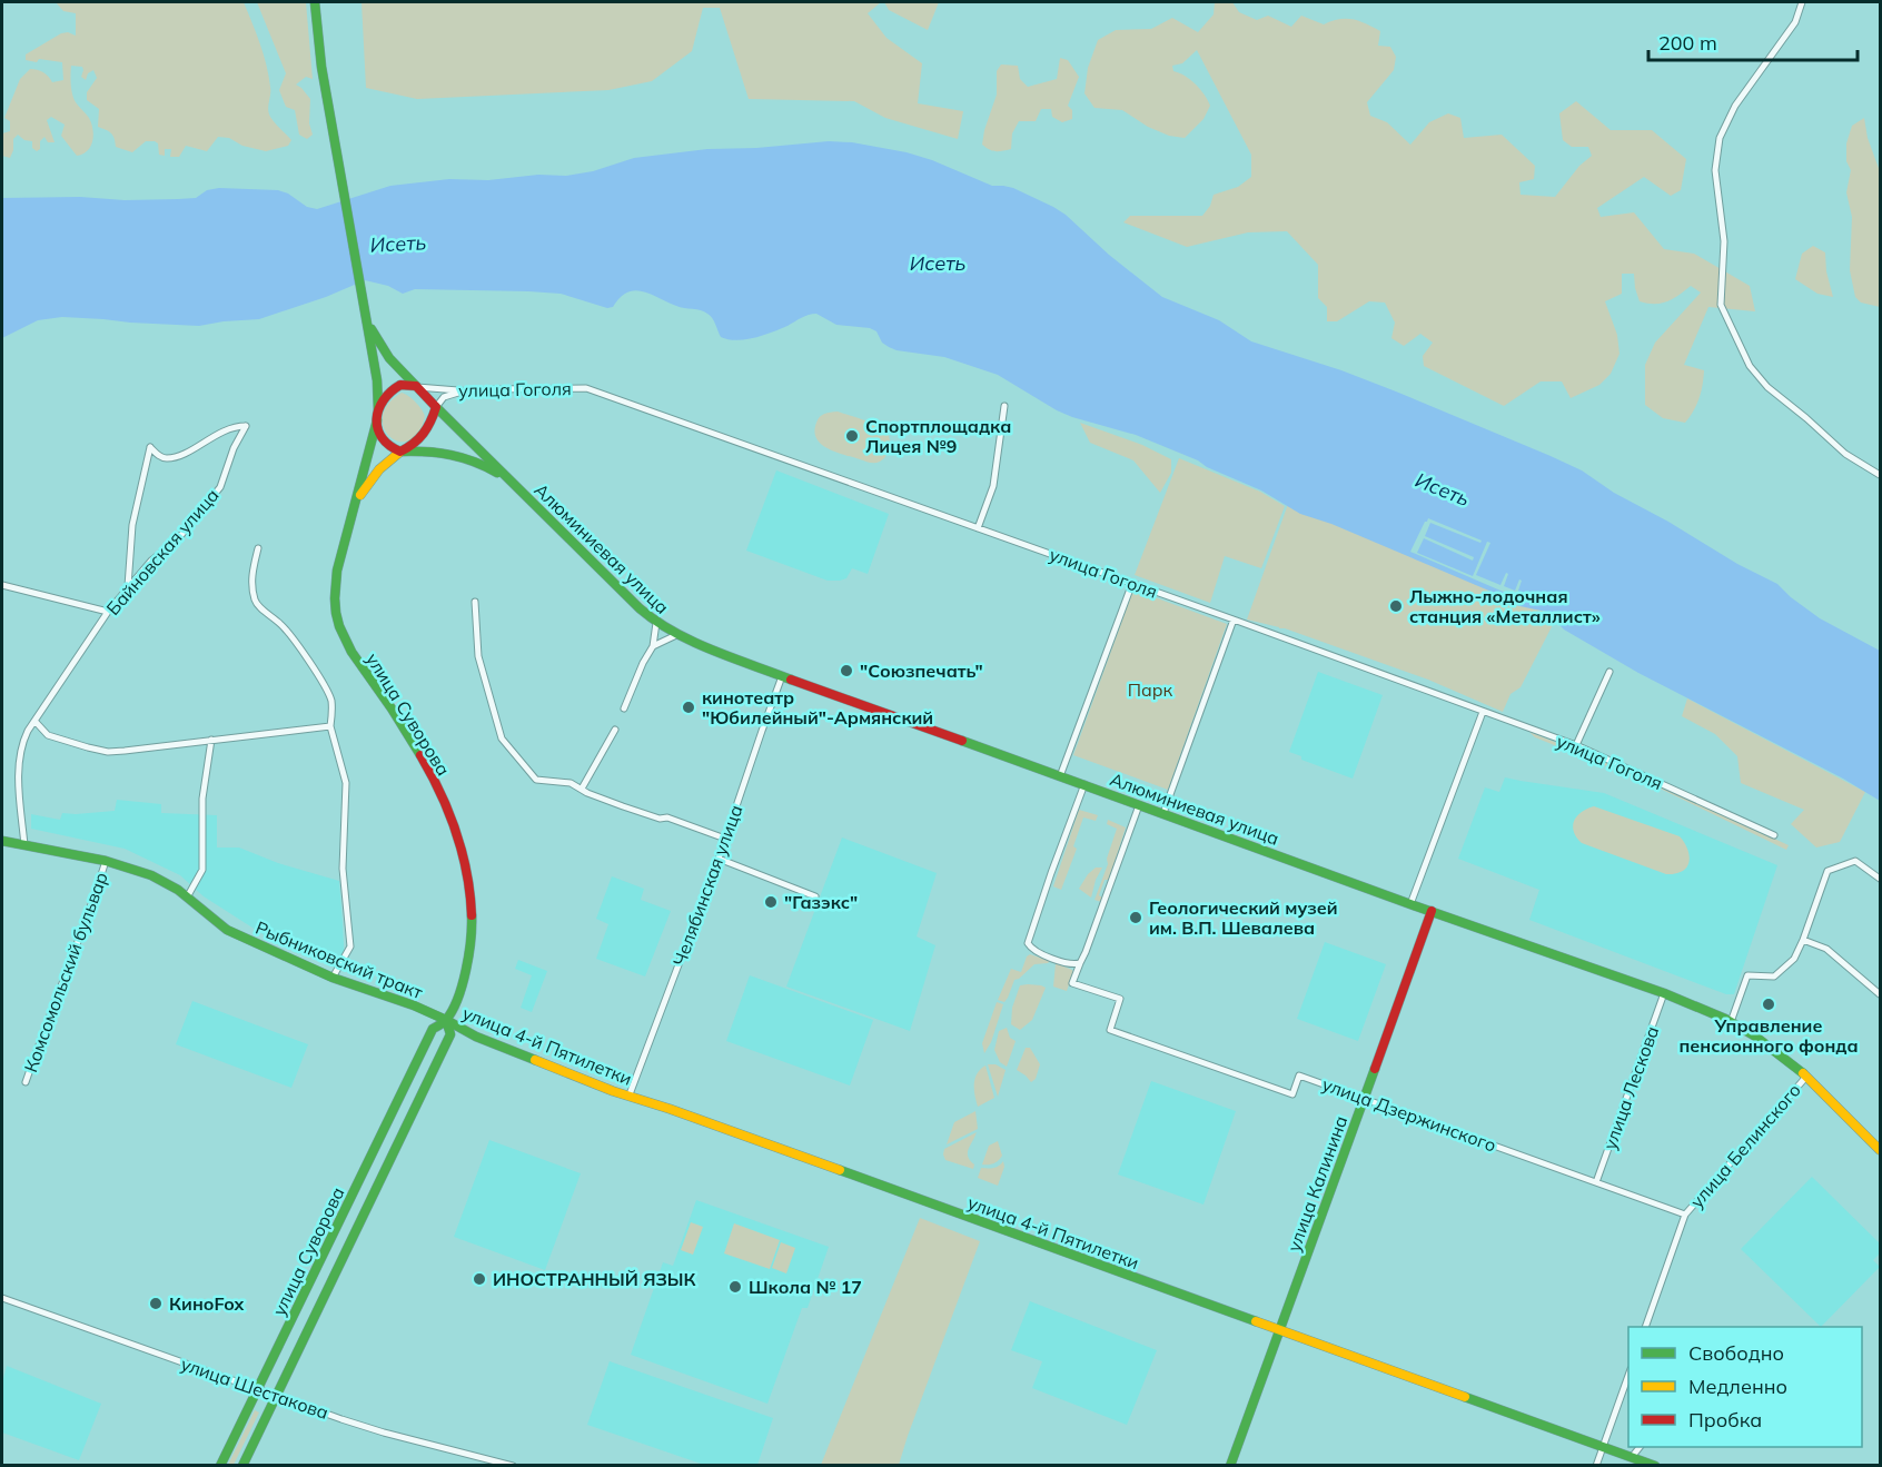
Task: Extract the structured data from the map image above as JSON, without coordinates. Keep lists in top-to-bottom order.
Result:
{
  "streets": {
    "main road": [
      "Алюминиевая улица",
      "улица Суворова",
      "Рыбниковский тракт",
      "улица 4-й Пятилетки",
      "улица Калинина"
    ],
    "street": [
      "улица Гоголя",
      "Байновская улица",
      "Челябинская улица",
      "Комсомольский бульвар",
      "улица Лескова",
      "улица Дзержинского",
      "улица Белинского",
      "улица Шестакова"
    ]
  },
  "crossings": [
    ["Алюминиевая улица", "Челябинская улица"],
    ["Алюминиевая улица", "улица Лескова"],
    ["Алюминиевая улица", "улица Белинского"],
    ["Алюминиевая улица", "улица Калинина"],
    ["Байновская улица", "Рыбниковский тракт"],
    ["улица Суворова", "Рыбниковский тракт"],
    ["улица Суворова", "улица 4-й Пятилетки"],
    ["улица Суворова", "улица Шестакова"],
    ["Челябинская улица", "улица 4-й Пятилетки"],
    ["Рыбниковский тракт", "Комсомольский бульвар"],
    ["Рыбниковский тракт", "улица 4-й Пятилетки"],
    ["улица 4-й Пятилетки", "улица Калинина"],
    ["улица Лескова", "улица Дзержинского"],
    ["улица Дзержинского", "улица Белинского"],
    ["улица Дзержинского", "улица Калинина"]
  ],
  "water": ["Исеть"],
  "parks": ["Парк"],
  "places": [
    "Спортплощадка Лицея №9",
    "Лыжно-лодочная станция «Металлист»",
    "\"Союзпечать\"",
    "кинотеатр \"Юбилейный\"-Армянский",
    "\"Газэкс\"",
    "Геологический музей им. В.П. Шевалева",
    "Управление пенсионного фонда",
    "ИНОСТРАННЫЙ ЯЗЫК",
    "Школа № 17",
    "КиноFox"
  ],
  "legend": ["Свободно", "Медленно", "Пробка"],
  "scale_bar": "200 m"
}
